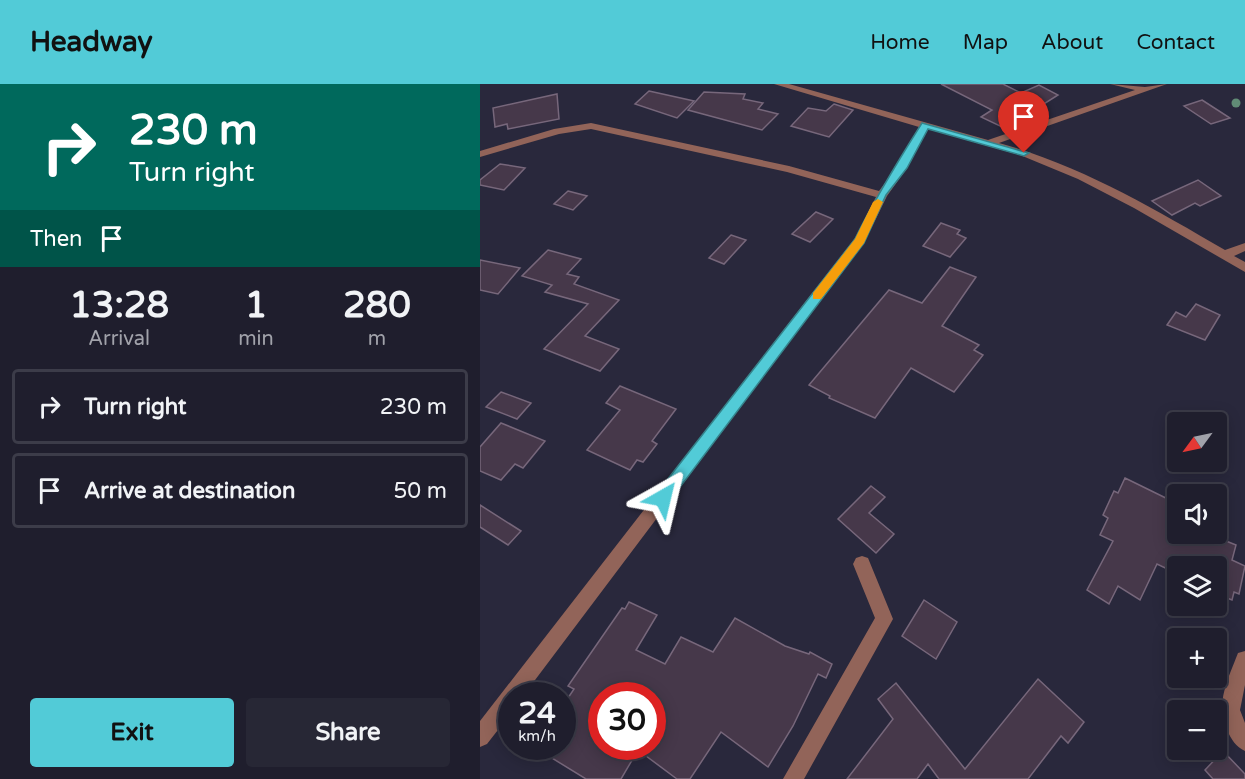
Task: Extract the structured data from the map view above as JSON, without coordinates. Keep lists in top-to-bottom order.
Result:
{
  "north": "bottom left",
  "page": {
    "header": "Headway",
    "nav": [
      "Home",
      "Map",
      "About",
      "Contact"
    ],
    "turn": ["230 m", "Turn right"],
    "then": "Then",
    "eta": [
      "13:28",
      "Arrival",
      "1",
      "min",
      "280",
      "m"
    ],
    "list": [
      {
        "name": "Turn right",
        "value": "230 m"
      },
      {
        "name": "Arrive at destination",
        "value": "50 m"
      }
    ],
    "map_buttons": ["+", "−"],
    "speed": "24 km/h",
    "limit": "30",
    "buttons": ["Exit", "Share"]
  }
}
